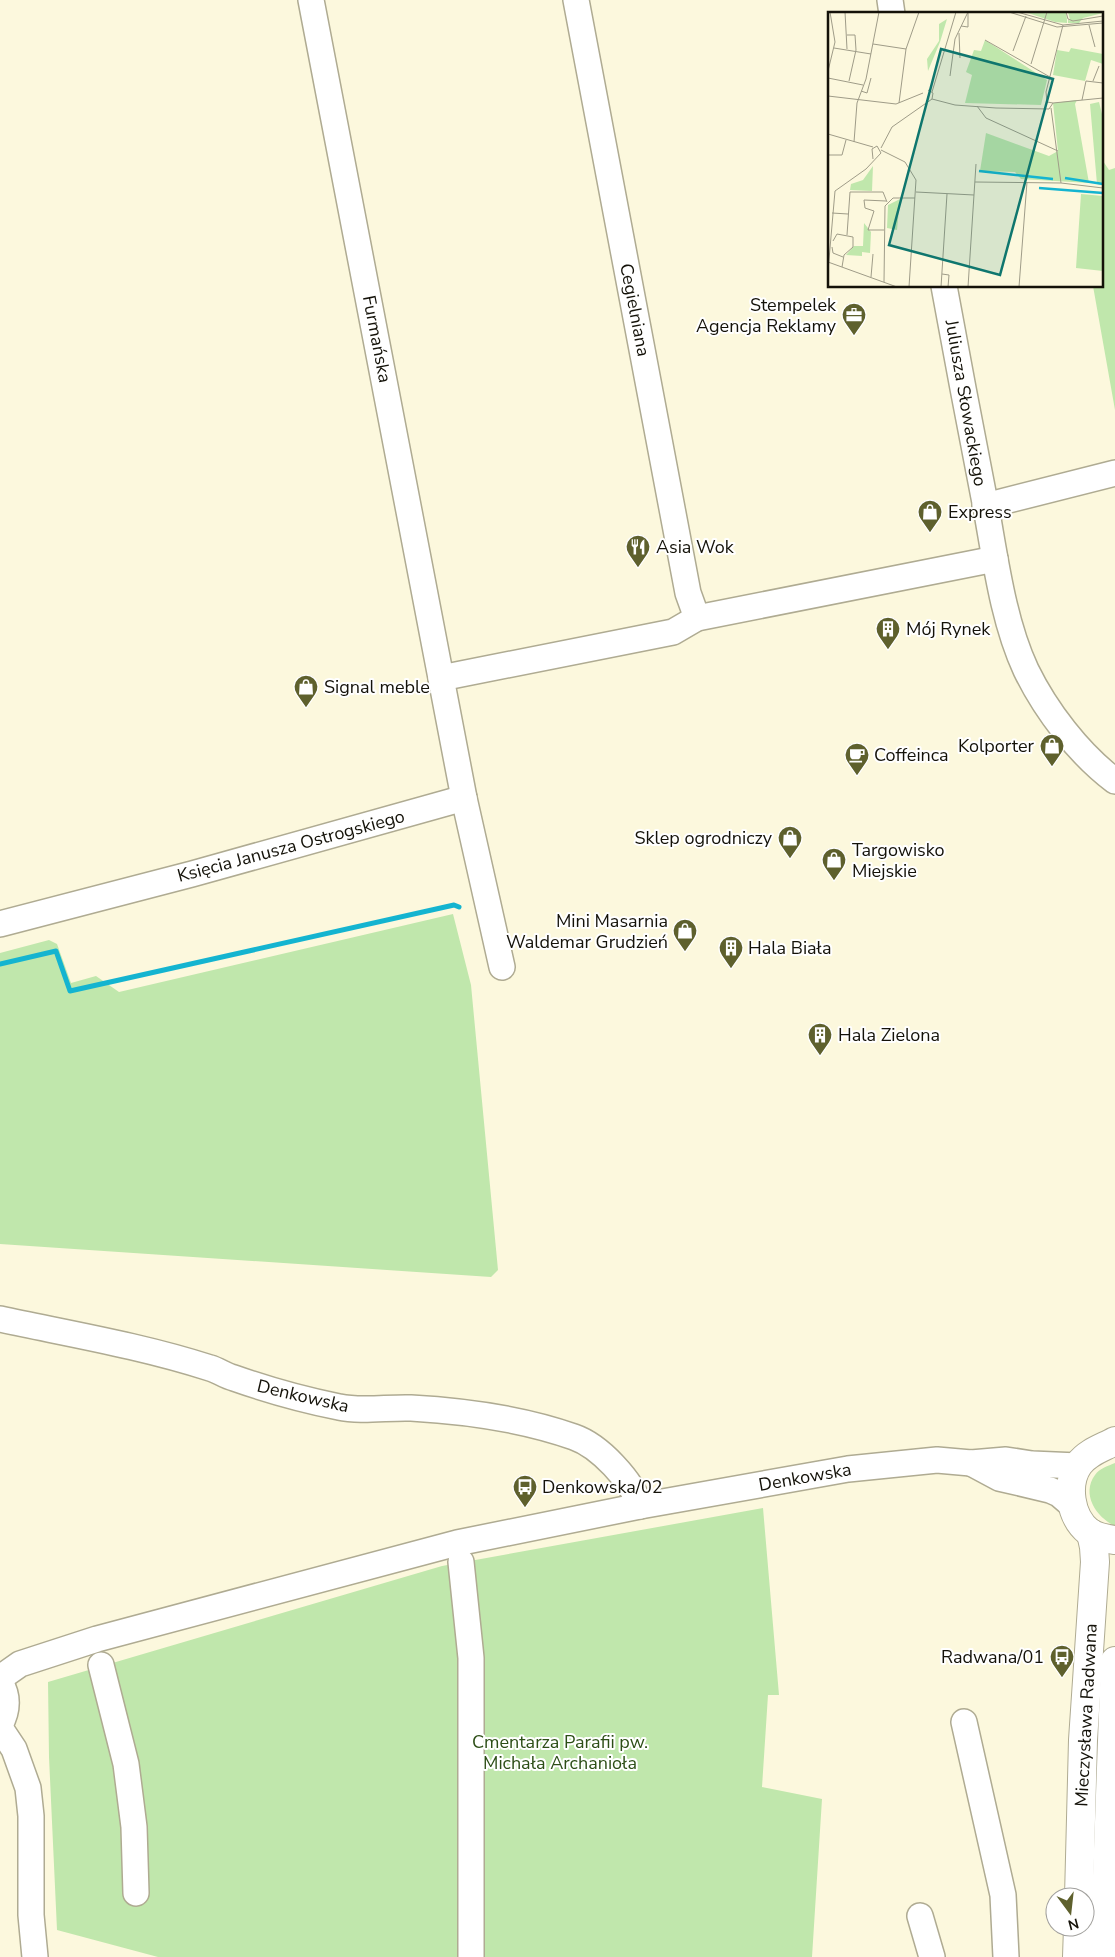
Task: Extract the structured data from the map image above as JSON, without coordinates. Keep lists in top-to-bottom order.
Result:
{
  "streets": {
    "main road": ["Mieczysława Radwana"],
    "street": [
      "Cegielniana",
      "Furmańska",
      "Juliusza Słowackiego",
      "Księcia Janusza Ostrogskiego",
      "Denkowska"
    ]
  },
  "parks": ["Cmentarza Parafii pw. Michała Archanioła"],
  "places": {
    "office": ["Stempelek Agencja Reklamy"],
    "shop": [
      "Express",
      "Signal meble",
      "Kolporter",
      "Sklep ogrodniczy",
      "Targowisko Miejskie",
      "Mini Masarnia Waldemar Grudzień"
    ],
    "restaurant": ["Asia Wok"],
    "building": ["Mój Rynek", "Hala Biała", "Hala Zielona"],
    "cafe": ["Coffeinca"],
    "bus stop": ["Denkowska/02", "Radwana/01"]
  },
  "north": "bottom"
}
